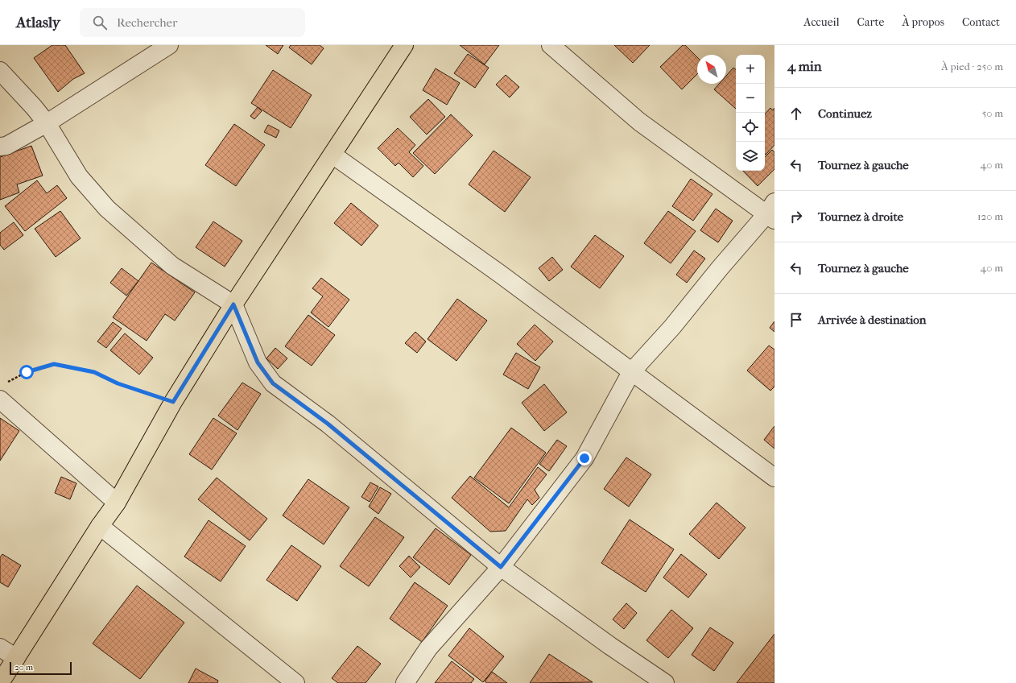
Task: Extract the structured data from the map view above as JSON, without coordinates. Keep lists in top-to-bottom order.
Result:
{
  "scale_bar": "20 m",
  "north": "top left",
  "page": {
    "header": "Atlasly",
    "search": "Rechercher",
    "nav": [
      "Accueil",
      "Carte",
      "À propos",
      "Contact"
    ],
    "heading": ["4 min", "À pied · 250 m"],
    "map_buttons": ["+", "−"],
    "list": [
      ["Continuez", "50 m"],
      ["Tournez à gauche", "40 m"],
      ["Tournez à droite", "120 m"],
      ["Tournez à gauche", "40 m"],
      "Arrivée à destination"
    ],
    "scale": "20 m"
  }
}
